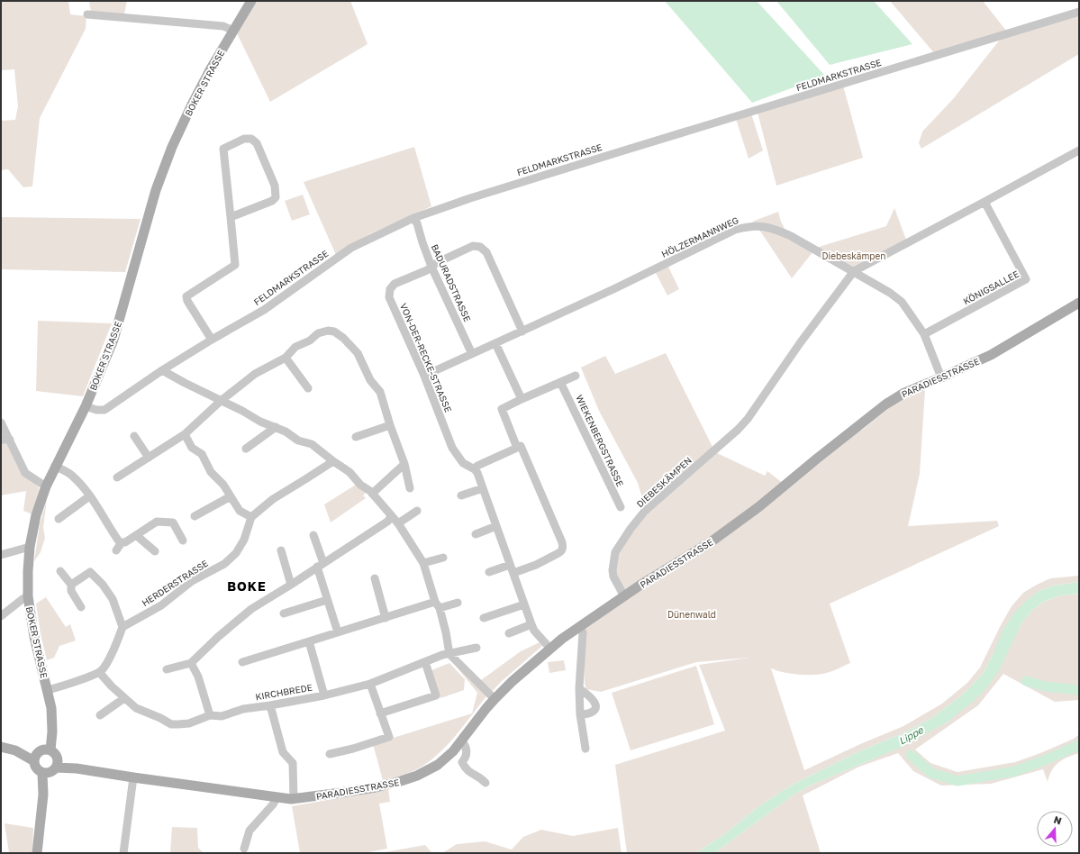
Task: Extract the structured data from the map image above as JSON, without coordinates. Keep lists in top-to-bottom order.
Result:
{
  "streets": {
    "main road": ["BOKER STRASSE", "PARADIESSTRASSE"],
    "street": [
      "FELDMARKSTRASSE",
      "HÖLZERMANNWEG",
      "BADURADSTRASSE",
      "KÖNIGSALLEE",
      "VON-DER-RECKE-STRASSE",
      "WIEKENBERGSTRASSE",
      "DIEBESKÄMPEN",
      "HERDERSTRASSE",
      "KIRCHBREDE"
    ]
  },
  "crossings": [
    ["FELDMARKSTRASSE", "BOKER STRASSE"],
    ["FELDMARKSTRASSE", "BADURADSTRASSE"],
    ["HÖLZERMANNWEG", "BADURADSTRASSE"],
    ["HÖLZERMANNWEG", "KÖNIGSALLEE"],
    ["HÖLZERMANNWEG", "VON-DER-RECKE-STRASSE"],
    ["HÖLZERMANNWEG", "PARADIESSTRASSE"],
    ["HÖLZERMANNWEG", "DIEBESKÄMPEN"],
    ["BADURADSTRASSE", "VON-DER-RECKE-STRASSE"],
    ["KÖNIGSALLEE", "DIEBESKÄMPEN"],
    ["VON-DER-RECKE-STRASSE", "PARADIESSTRASSE"],
    ["PARADIESSTRASSE", "DIEBESKÄMPEN"]
  ],
  "districts": ["BOKE"],
  "water": ["Lippe"],
  "parks": ["Diebeskämpen", "Dünenwald"],
  "north": "top"
}
